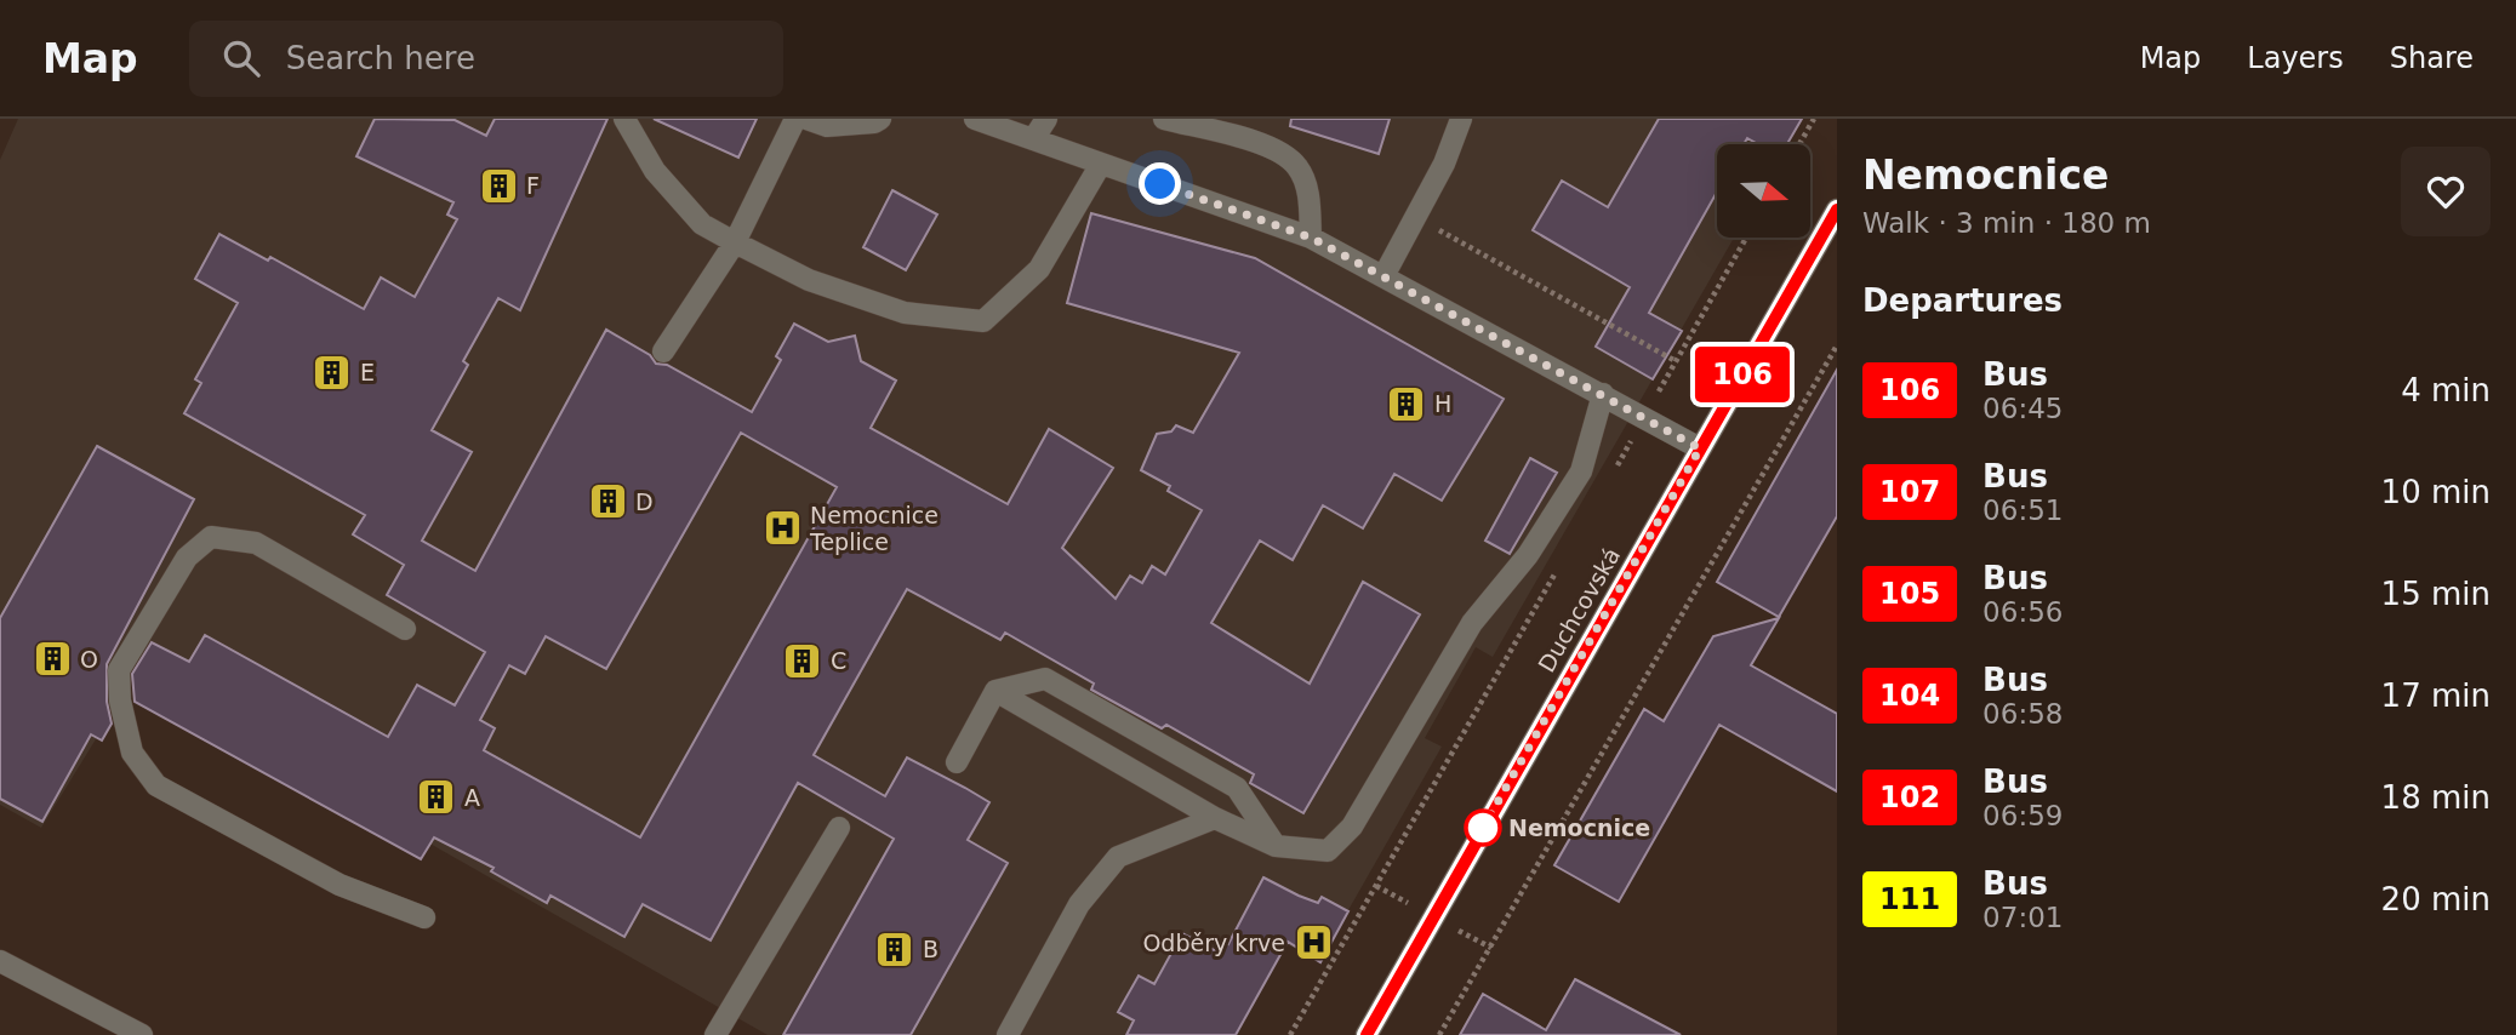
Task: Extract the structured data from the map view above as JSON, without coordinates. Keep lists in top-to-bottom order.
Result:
{
  "streets": {
    "street": ["Duchcovská"]
  },
  "places": {
    "building": [
      "F",
      "E",
      "H",
      "D",
      "O",
      "C",
      "A",
      "B"
    ],
    "hospital": ["Nemocnice Teplice", "Odběry krve"],
    "other": ["Nemocnice"]
  },
  "lines": ["bus line 106"],
  "north": "right",
  "page": {
    "header": "Map",
    "search": "Search here",
    "nav": ["Map", "Layers", "Share"],
    "on_map": "106",
    "heading": [
      ["Nemocnice", "Walk · 3 min · 180 m"],
      "Departures"
    ],
    "list": [
      {
        "mark": "106",
        "name": "Bus",
        "note": "06:45",
        "value": "4 min"
      },
      {
        "mark": "107",
        "name": "Bus",
        "note": "06:51",
        "value": "10 min"
      },
      {
        "mark": "105",
        "name": "Bus",
        "note": "06:56",
        "value": "15 min"
      },
      {
        "mark": "104",
        "name": "Bus",
        "note": "06:58",
        "value": "17 min"
      },
      {
        "mark": "102",
        "name": "Bus",
        "note": "06:59",
        "value": "18 min"
      },
      {
        "mark": "111",
        "name": "Bus",
        "note": "07:01",
        "value": "20 min"
      }
    ]
  }
}
